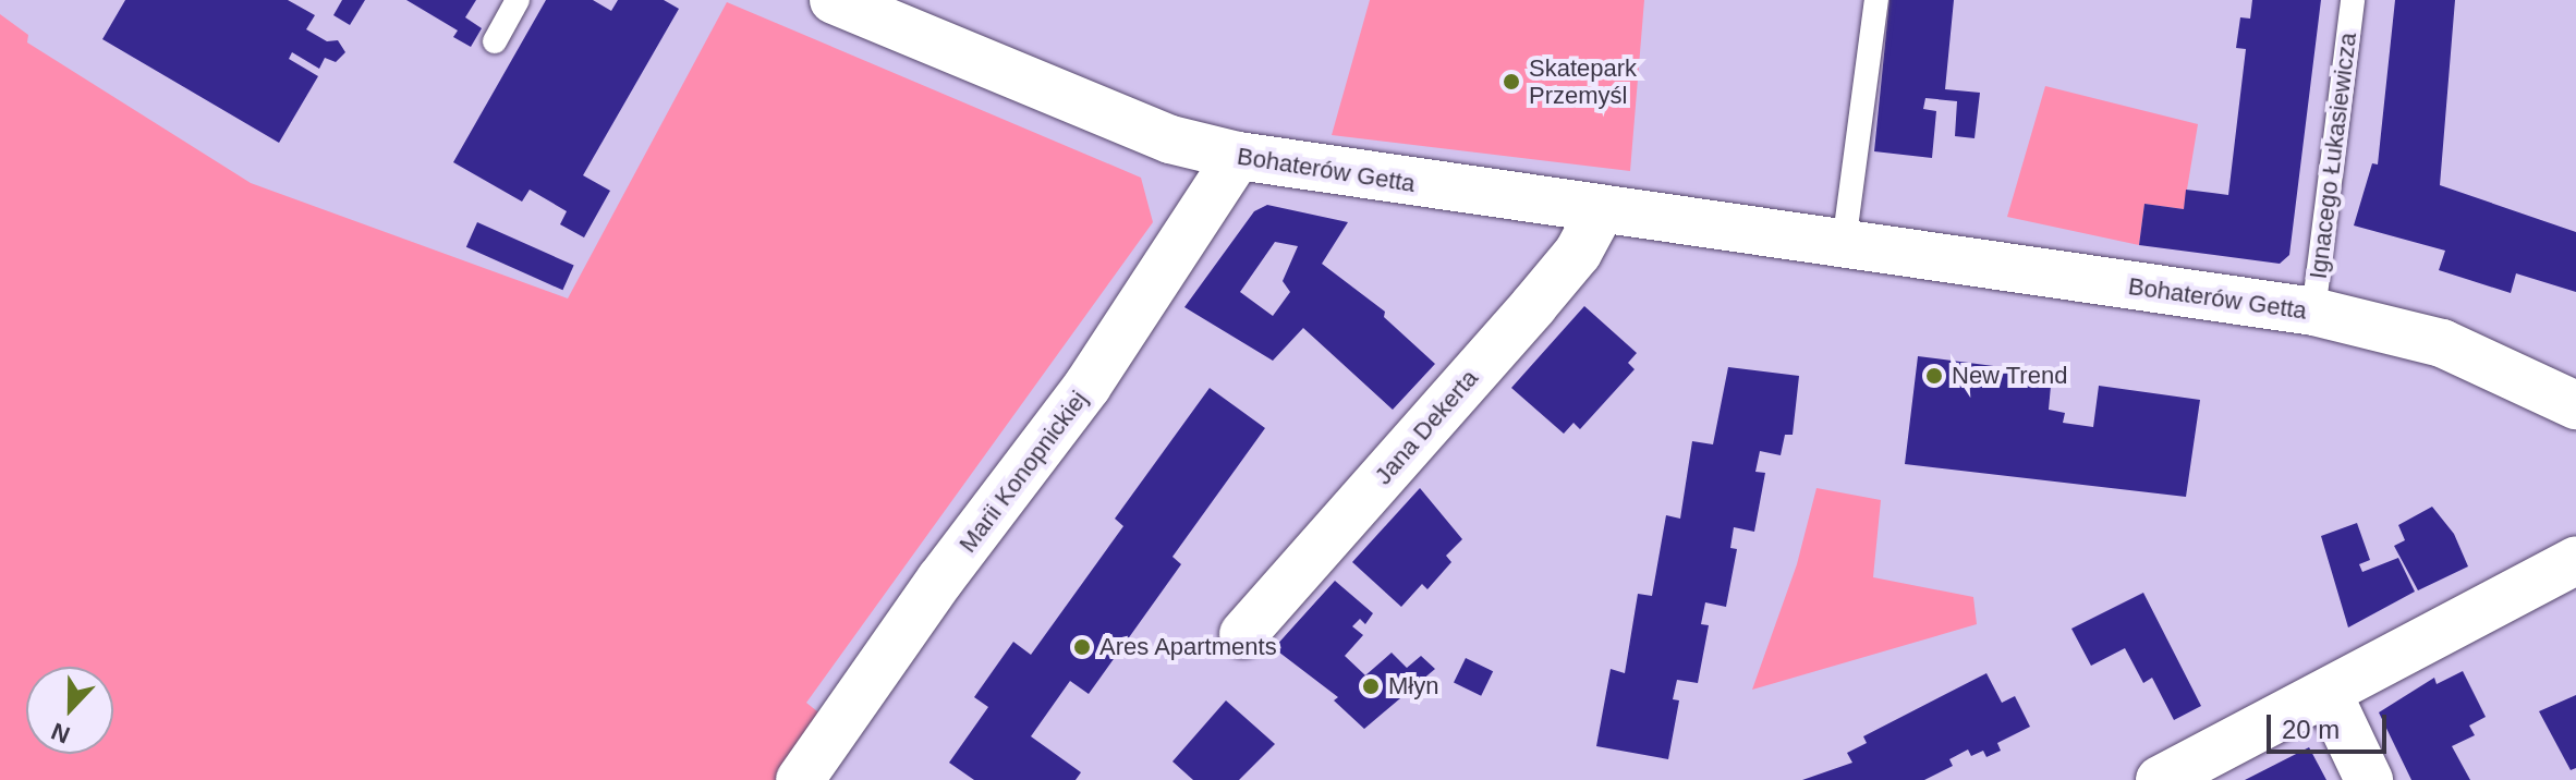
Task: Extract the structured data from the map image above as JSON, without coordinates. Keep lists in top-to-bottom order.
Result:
{
  "streets": {
    "street": ["Bohaterów Getta", "Jana Dekerta", "Marii Konopnickiej"],
    "lane": ["Ignacego Łukasiewicza"]
  },
  "crossings": [
    ["Ignacego Łukasiewicza", "Bohaterów Getta"],
    ["Bohaterów Getta", "Jana Dekerta"],
    ["Bohaterów Getta", "Marii Konopnickiej"]
  ],
  "places": [
    "Skatepark Przemyśl",
    "New Trend",
    "Ares Apartments",
    "Młyn"
  ],
  "scale_bar": "20 m",
  "north": "bottom"
}
